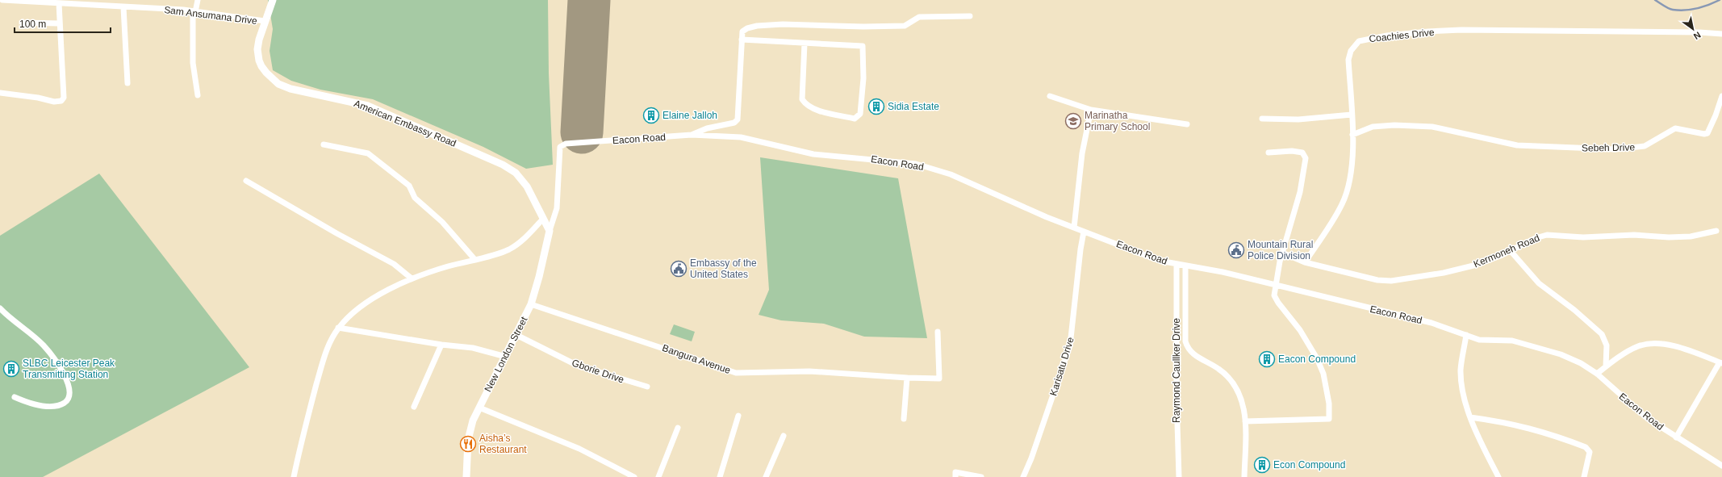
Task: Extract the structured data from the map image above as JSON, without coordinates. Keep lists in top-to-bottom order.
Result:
{
  "streets": {
    "street": [
      "Sam Ansumana Drive",
      "Coachies Drive",
      "American Embassy Road",
      "Eacon Road",
      "Sebeh Drive",
      "Kermoneh Road",
      "New London Street",
      "Bangura Avenue",
      "Karisatu Drive",
      "Raymond Caullker Drive",
      "Gborie Drive"
    ]
  },
  "crossings": [
    ["Sam Ansumana Drive", "American Embassy Road"],
    ["Coachies Drive", "Sebeh Drive"],
    ["Coachies Drive", "Kermoneh Road"],
    ["American Embassy Road", "Eacon Road"],
    ["American Embassy Road", "New London Street"],
    ["Eacon Road", "New London Street"],
    ["Eacon Road", "Karisatu Drive"],
    ["Eacon Road", "Raymond Caullker Drive"],
    ["New London Street", "Bangura Avenue"],
    ["New London Street", "Gborie Drive"]
  ],
  "places": {
    "building": [
      "Sidia Estate",
      "Elaine Jalloh",
      "Eacon Compound",
      "SLBC Leicester Peak Transmitting Station",
      "Econ Compound"
    ],
    "school or university": ["Marinatha Primary School"],
    "public building": ["Mountain Rural Police Division", "Embassy of the United States"],
    "restaurant": ["Aisha’s Restaurant"]
  },
  "scale_bar": "100 m",
  "north": "bottom right"
}
